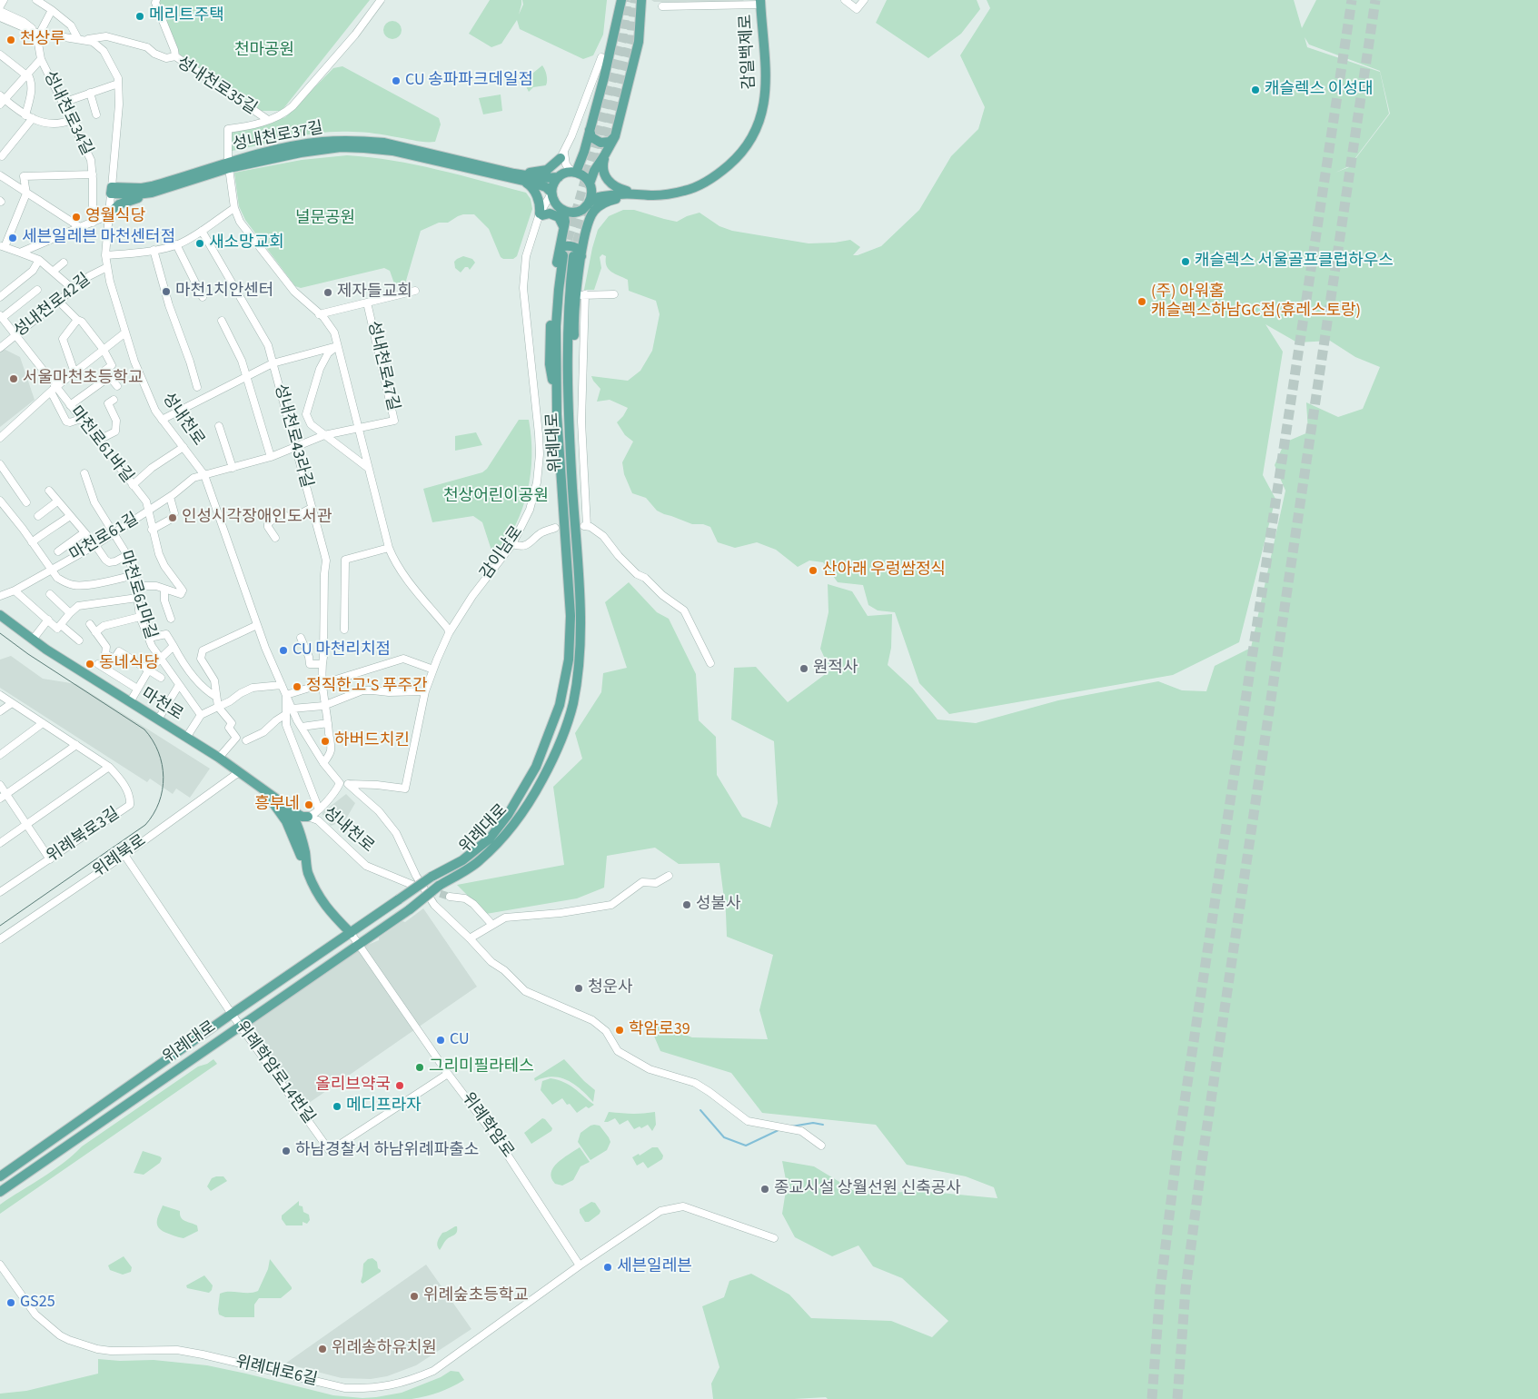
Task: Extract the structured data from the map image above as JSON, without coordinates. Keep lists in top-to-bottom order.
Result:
{
  "streets": {
    "main road": [
      "감일백제로",
      "성내천로37길",
      "위례대로",
      "마천로"
    ],
    "street": [
      "성내천로35길",
      "성내천로34길",
      "성내천로42길",
      "성내천로47길",
      "성내천로",
      "성내천로43라길",
      "마천로61바길",
      "마천로61길",
      "감이남로",
      "마천로61마길",
      "위례북로3길",
      "위례북로",
      "위례학암로14번길",
      "위례학암로",
      "위례대로6길"
    ]
  },
  "crossings": [
    ["성내천로35길", "성내천로"],
    ["성내천로34길", "성내천로"],
    ["성내천로37길", "성내천로"],
    ["성내천로37길", "감이남로"],
    ["성내천로42길", "성내천로"],
    ["성내천로42길", "마천로61바길"],
    ["성내천로47길", "성내천로"],
    ["성내천로47길", "성내천로43라길"],
    ["성내천로47길", "마천로61길"],
    ["성내천로", "마천로61길"],
    ["성내천로", "감이남로"],
    ["성내천로", "마천로"],
    ["위례대로", "위례학암로14번길"],
    ["위례대로", "위례학암로"],
    ["마천로61바길", "마천로61길"],
    ["마천로61길", "마천로61마길"],
    ["마천로", "위례북로"],
    ["위례북로", "위례학암로14번길"],
    ["위례학암로14번길", "위례학암로"],
    ["위례학암로", "위례대로6길"]
  ],
  "parks": ["천마공원", "널문공원", "천상어린이공원"],
  "places": [
    "메리트주택",
    "천상루",
    "CU 송파파크데일점",
    "캐슬렉스 이성대",
    "영월식당",
    "세븐일레븐 마천센터점",
    "새소망교회",
    "캐슬렉스 서울골프클럽하우스",
    "마천1치안센터",
    "제자들교회",
    "(주) 아워홈 캐슬렉스하남GC점(휴레스토랑)",
    "서울마천초등학교",
    "인성시각장애인도서관",
    "산아래 우렁쌈정식",
    "CU 마천리치점",
    "동네식당",
    "원적사",
    "정직한고'S 푸주간",
    "하버드치킨",
    "흥부네",
    "성불사",
    "청운사",
    "학암로39",
    "CU",
    "그리미필라테스",
    "올리브약국",
    "메디프라자",
    "하남경찰서 하남위례파출소",
    "종교시설 상월선원 신축공사",
    "세븐일레븐",
    "위례숲초등학교",
    "GS25",
    "위례송하유치원"
  ]
}
